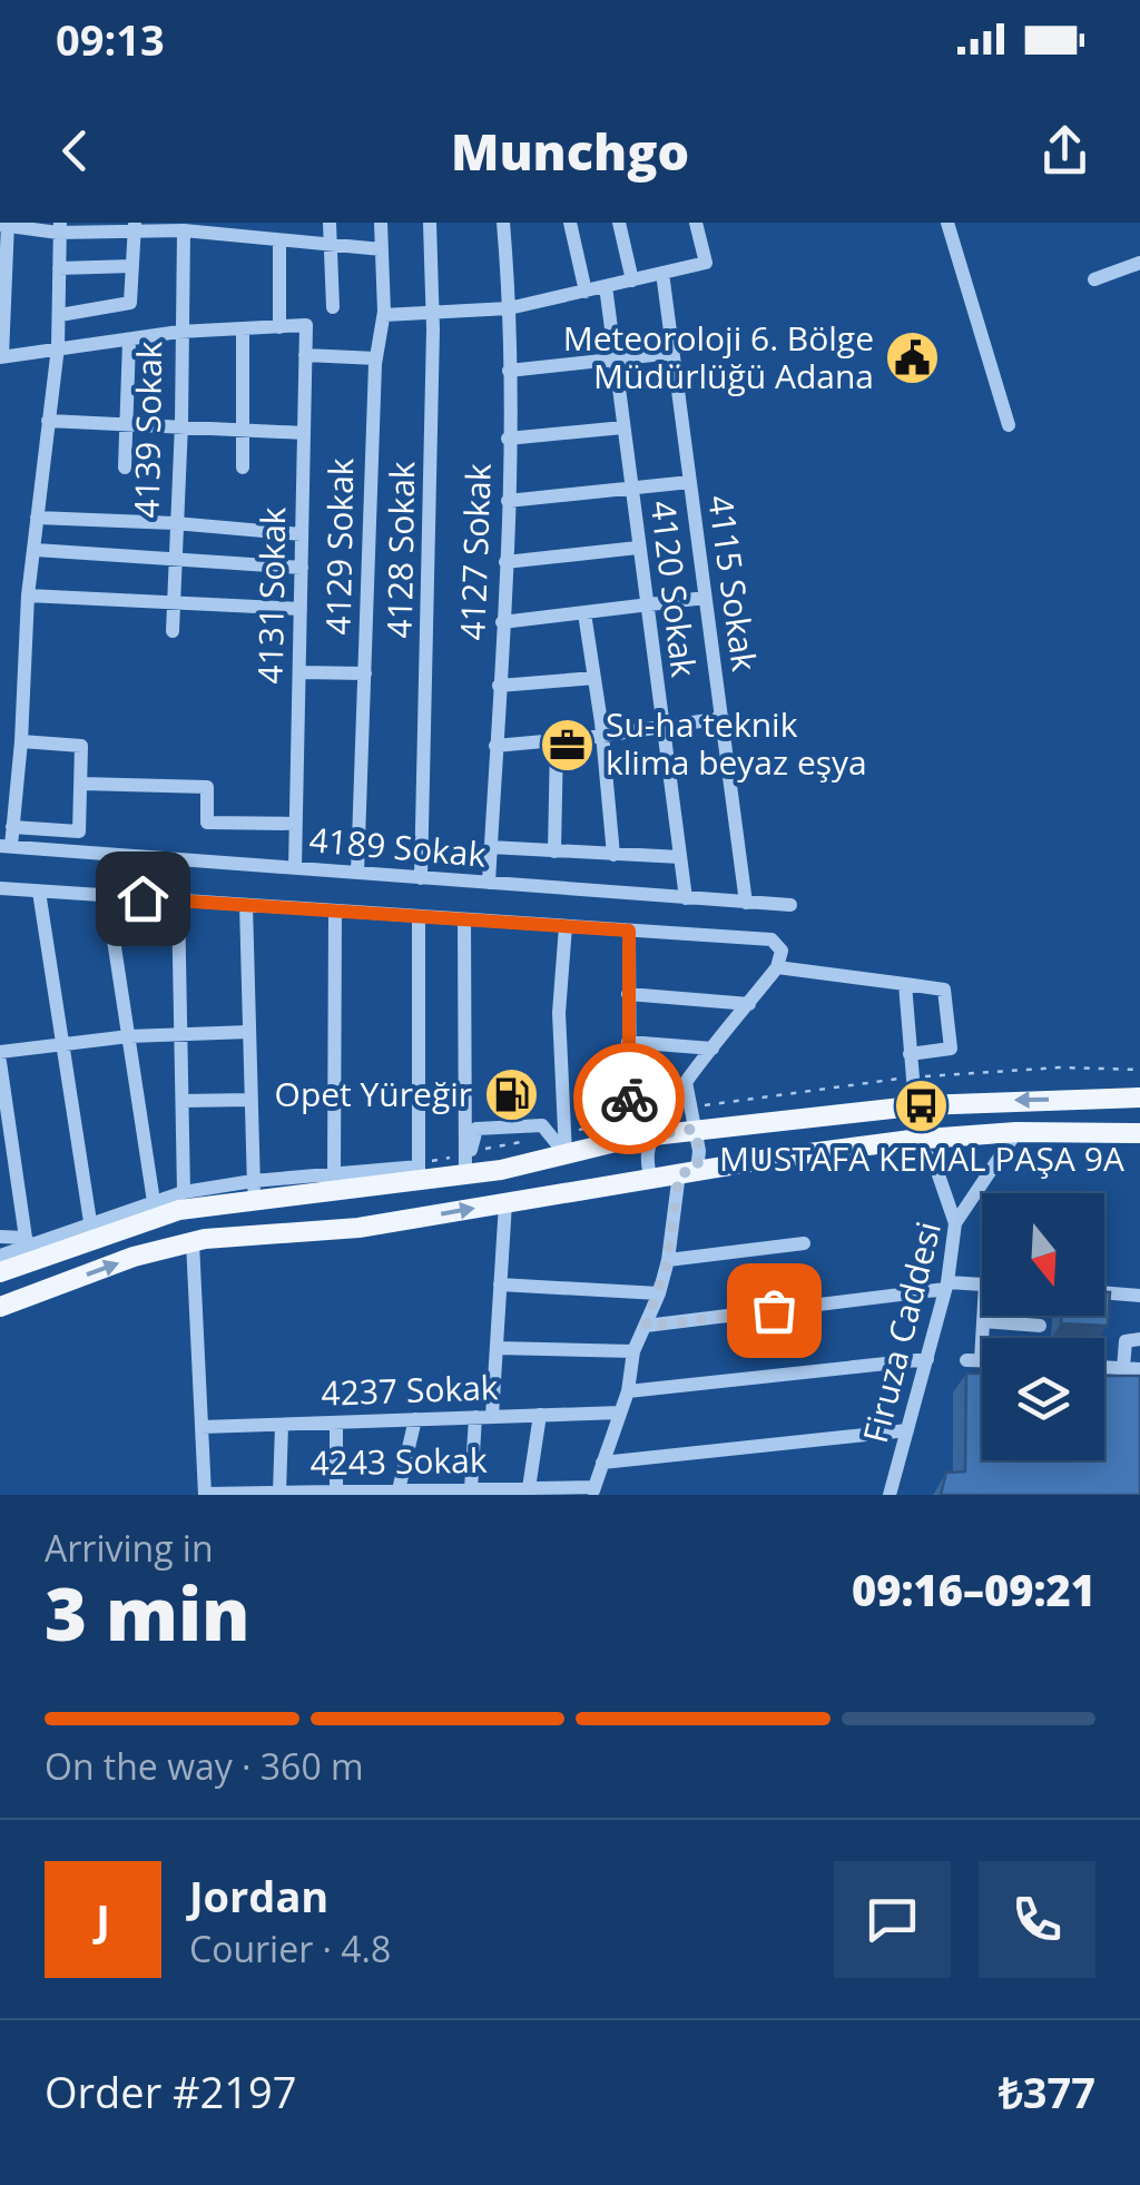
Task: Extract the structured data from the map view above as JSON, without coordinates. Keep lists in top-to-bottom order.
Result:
{
  "streets": {
    "street": [
      "4139 Sokak",
      "4129 Sokak",
      "4128 Sokak",
      "4127 Sokak",
      "4115 Sokak",
      "4120 Sokak",
      "4131 Sokak",
      "4189 Sokak",
      "Firuza Caddesi",
      "4237 Sokak",
      "4243 Sokak"
    ]
  },
  "crossings": [
    ["4129 Sokak", "4189 Sokak"],
    ["4128 Sokak", "4189 Sokak"],
    ["4127 Sokak", "4189 Sokak"],
    ["4115 Sokak", "4189 Sokak"],
    ["4120 Sokak", "4189 Sokak"],
    ["4131 Sokak", "4189 Sokak"]
  ],
  "places": {
    "public building": ["Meteoroloji 6. Bölge Müdürlüğü Adana"],
    "office": ["Su-ha teknik klima beyaz eşya"],
    "fuel station": ["Opet Yüreğir"],
    "bus stop": ["MUSTAFA KEMAL PAŞA 9A"]
  },
  "north": "bottom",
  "page": {
    "status": "09:13",
    "header": "Munchgo",
    "heading": ["3 min", "Arriving in", "09:16–09:21"],
    "panel": [
      "Jordan",
      "Courier · 4.8",
      "Order #2197",
      "₺377"
    ],
    "bar": "On the way · 360 m",
    "round": "J"
  }
}
